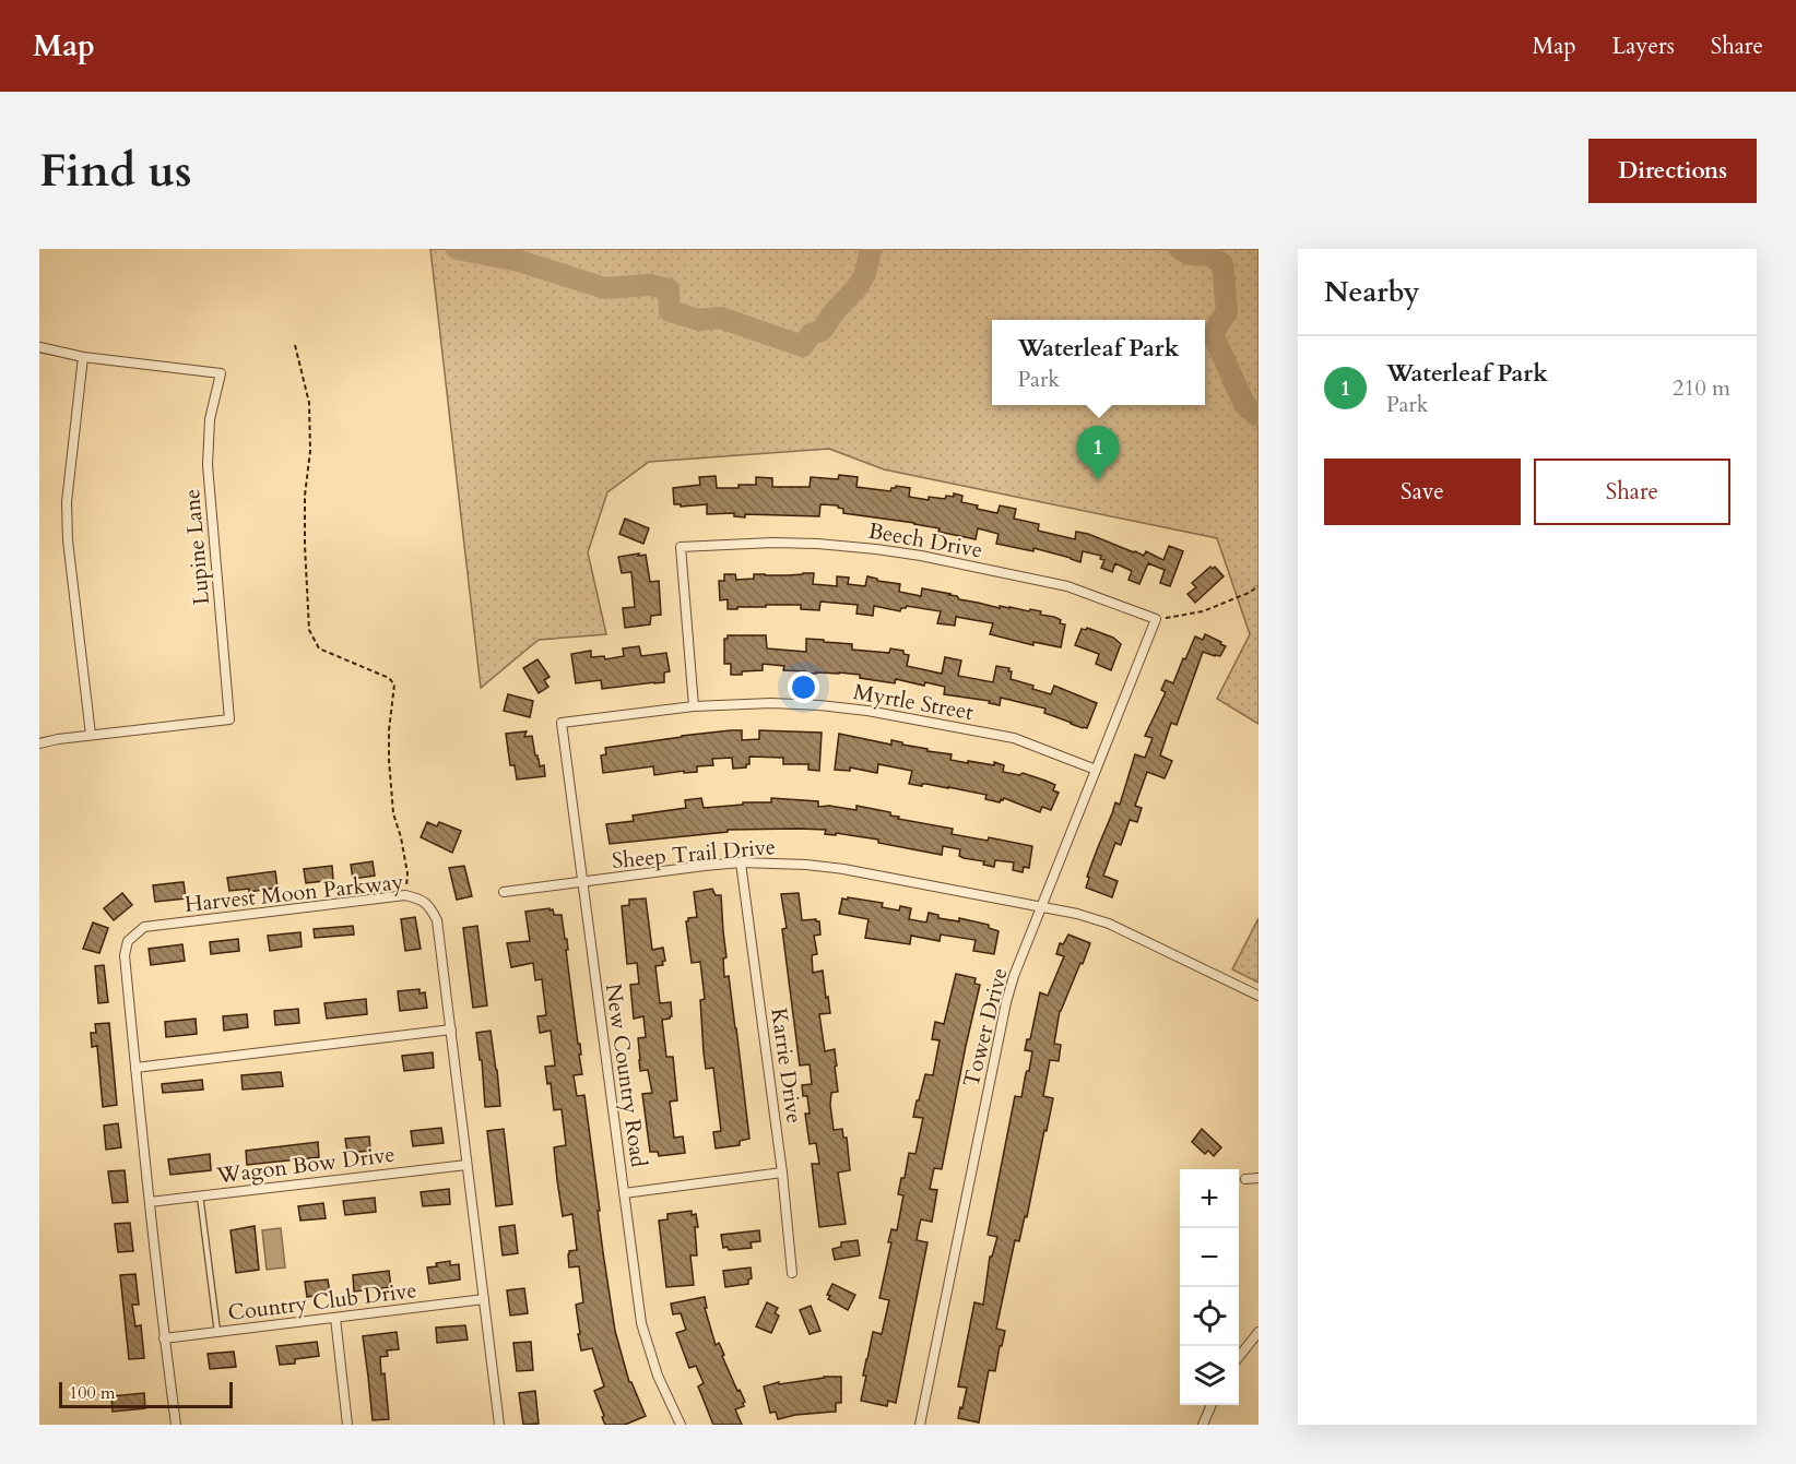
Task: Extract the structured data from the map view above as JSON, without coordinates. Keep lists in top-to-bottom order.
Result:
{
  "streets": {
    "street": [
      "Beech Drive",
      "Lupine Lane",
      "Myrtle Street",
      "Sheep Trail Drive",
      "Harvest Moon Parkway",
      "Tower Drive",
      "Karrie Drive",
      "New Country Road",
      "Wagon Bow Drive",
      "Country Club Drive"
    ]
  },
  "crossings": [
    ["Beech Drive", "Myrtle Street"],
    ["Beech Drive", "Tower Drive"],
    ["Myrtle Street", "Tower Drive"],
    ["Myrtle Street", "New Country Road"],
    ["Sheep Trail Drive", "Tower Drive"],
    ["Sheep Trail Drive", "Karrie Drive"],
    ["Sheep Trail Drive", "New Country Road"],
    ["Harvest Moon Parkway", "Wagon Bow Drive"],
    ["Harvest Moon Parkway", "Country Club Drive"]
  ],
  "scale_bar": "100 m",
  "page": {
    "header": "Map",
    "nav": ["Map", "Layers", "Share"],
    "buttons": [
      "Directions",
      ["Save", "Share"]
    ],
    "title": "Find us",
    "heading": "Nearby",
    "popup": ["Waterleaf Park", "Park"],
    "list": [
      {
        "mark": "1",
        "name": "Waterleaf Park",
        "note": "Park",
        "value": "210 m"
      }
    ],
    "pins": "1",
    "map_buttons": ["+", "−"],
    "scale": "100 m"
  }
}
